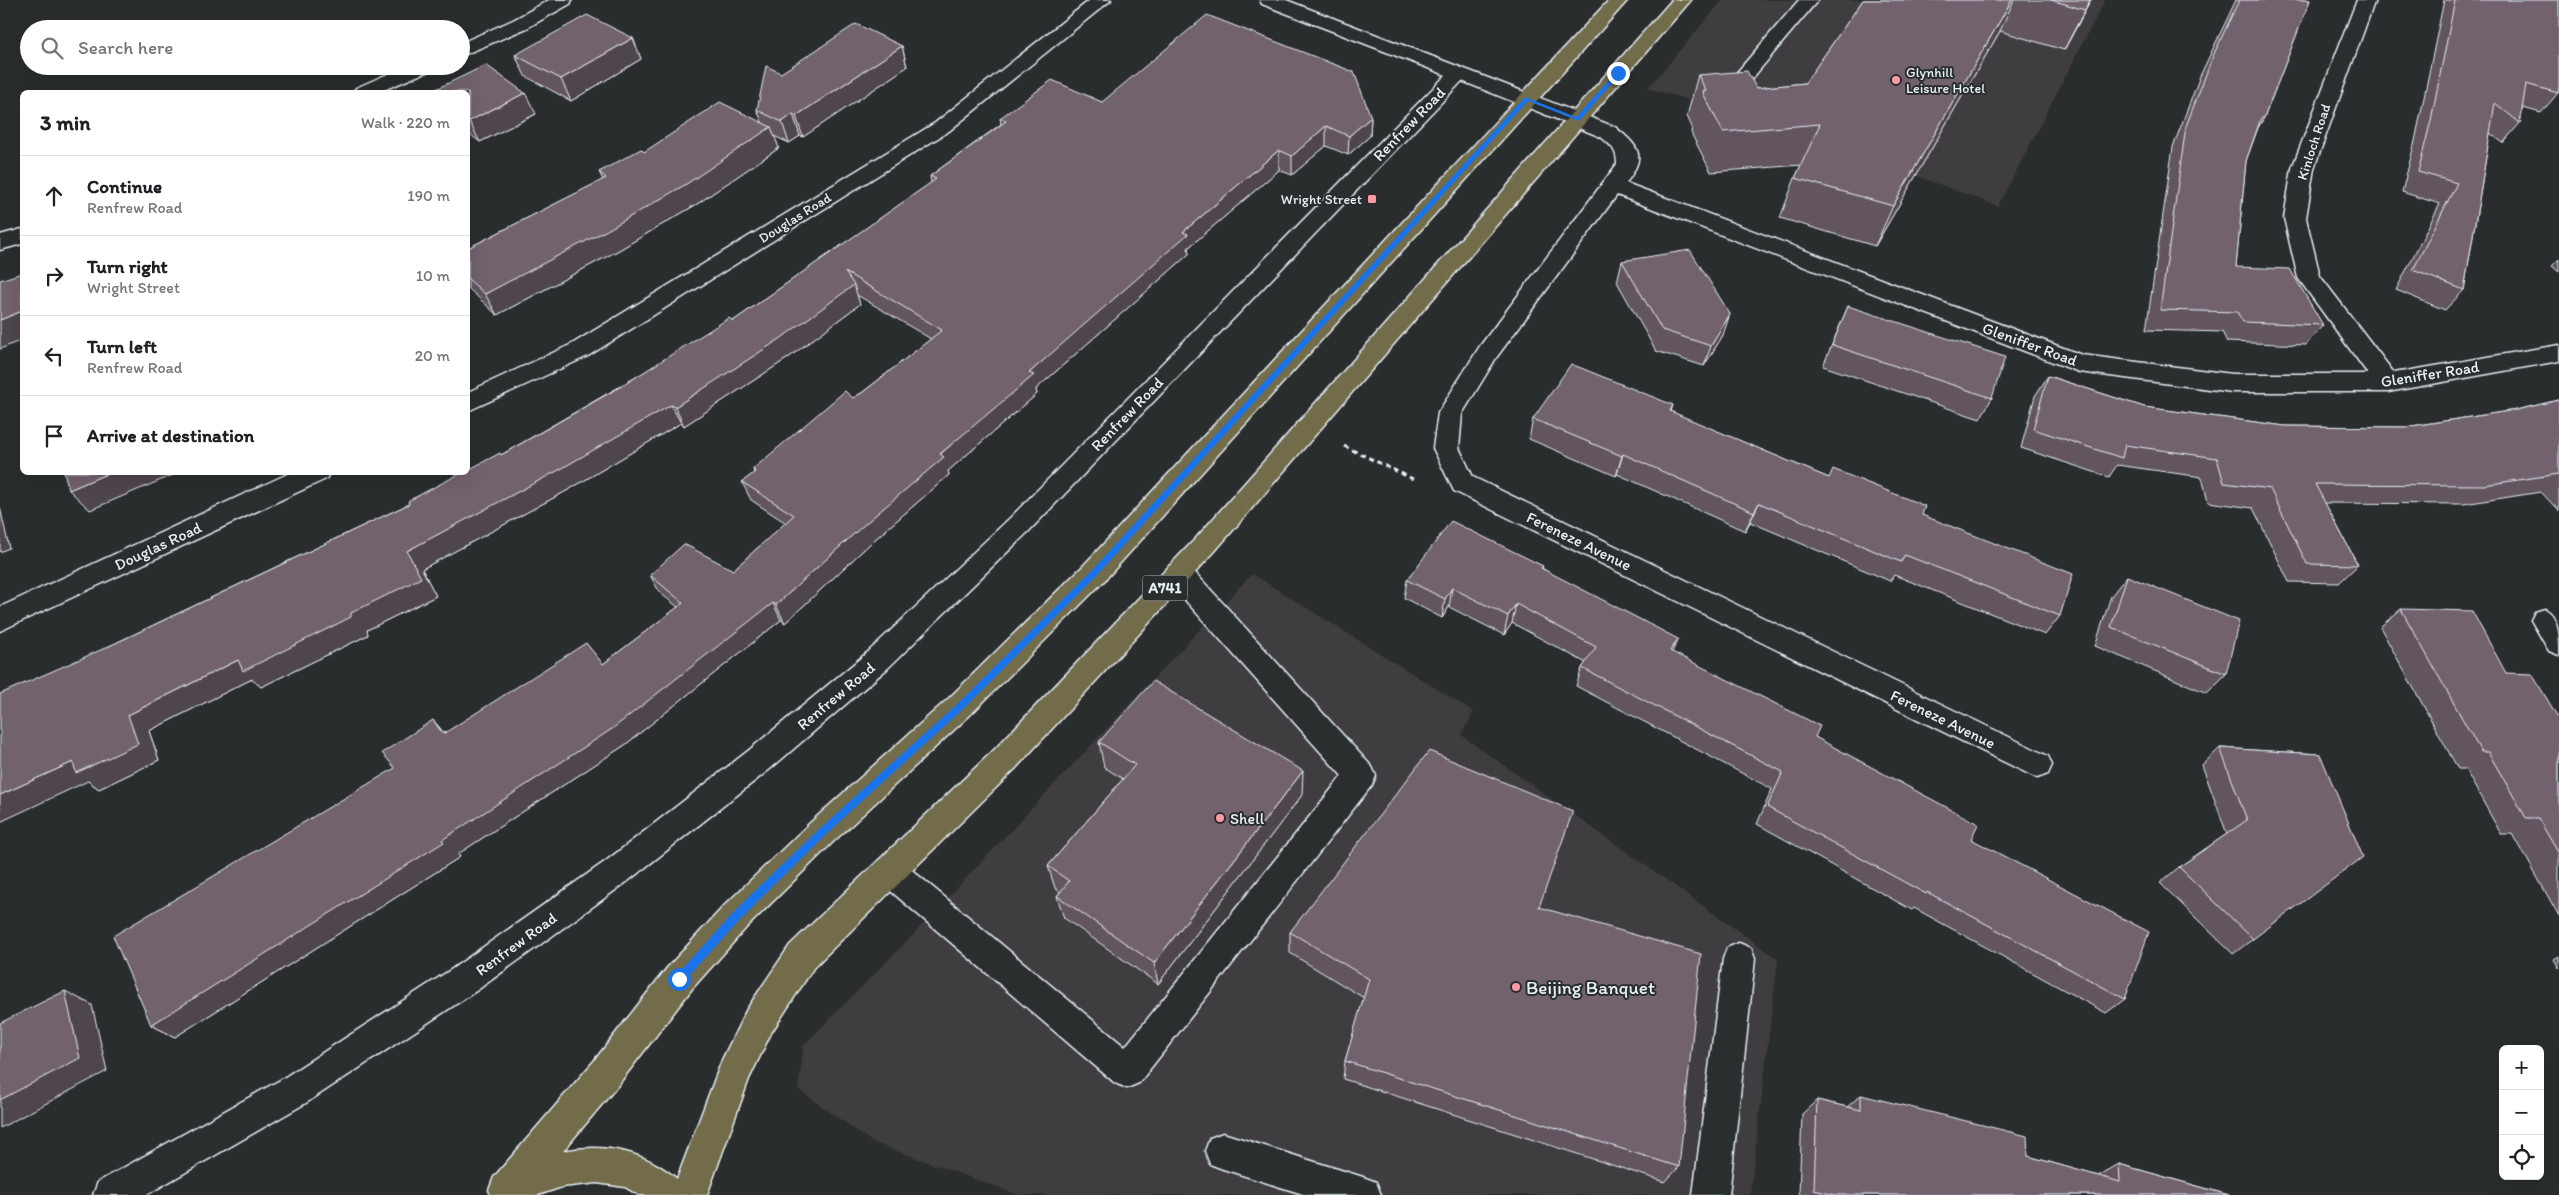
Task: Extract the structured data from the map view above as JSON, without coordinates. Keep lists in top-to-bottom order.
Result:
{
  "streets": {
    "main road": ["A741"],
    "street": [
      "Renfrew Road",
      "Kinloch Road",
      "Douglas Road",
      "Gleniffer Road",
      "Fereneze Avenue"
    ]
  },
  "crossings": [
    ["Kinloch Road", "Gleniffer Road"],
    ["Gleniffer Road", "Fereneze Avenue"]
  ],
  "places": {
    "other": ["Glynhill Leisure Hotel", "Shell", "Beijing Banquet"],
    "transit": ["Wright Street"]
  },
  "page": {
    "search": "Search here",
    "heading": ["3 min", "Walk · 220 m"],
    "list": [
      ["Continue", "Renfrew Road", "190 m"],
      ["Turn right", "Wright Street", "10 m"],
      ["Turn left", "Renfrew Road", "20 m"],
      "Arrive at destination"
    ],
    "map_buttons": ["+", "−"]
  }
}
